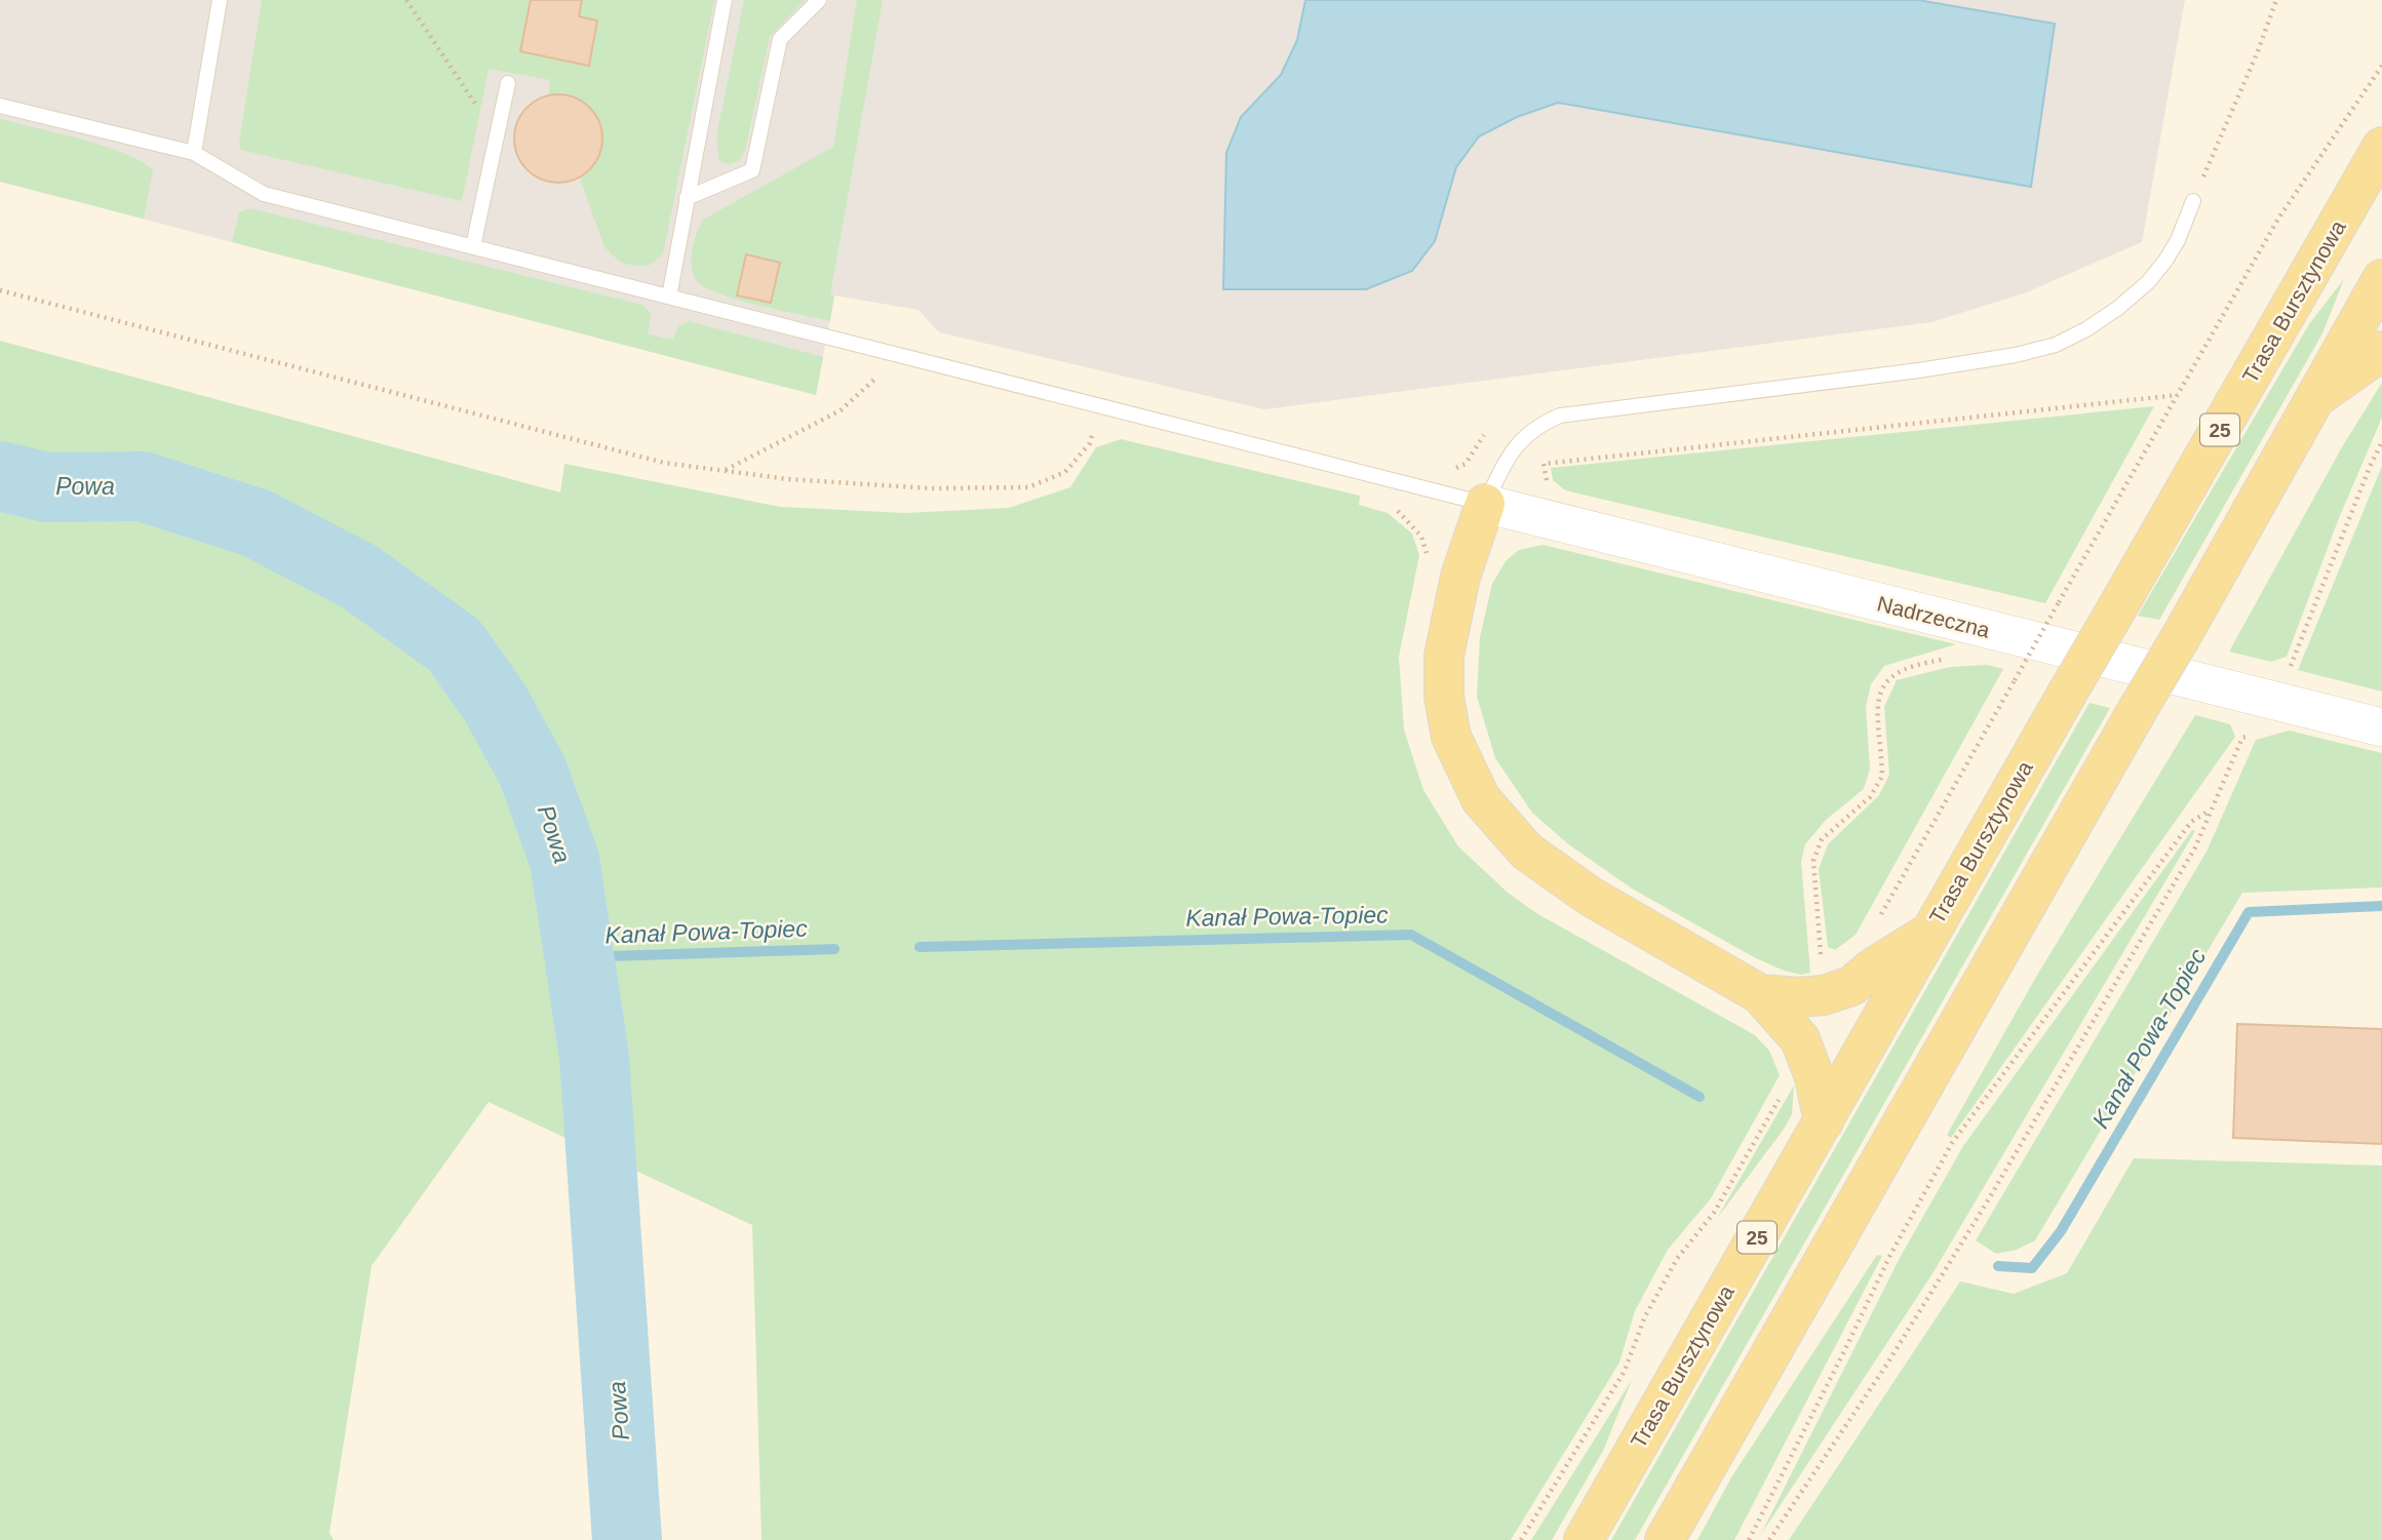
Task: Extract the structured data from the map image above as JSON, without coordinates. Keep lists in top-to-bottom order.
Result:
{
  "streets": {
    "main road": ["Trasa Bursztynowa", "25"],
    "street": ["Nadrzeczna"]
  },
  "water": ["Powa", "Kanał Powa-Topiec"]
}
